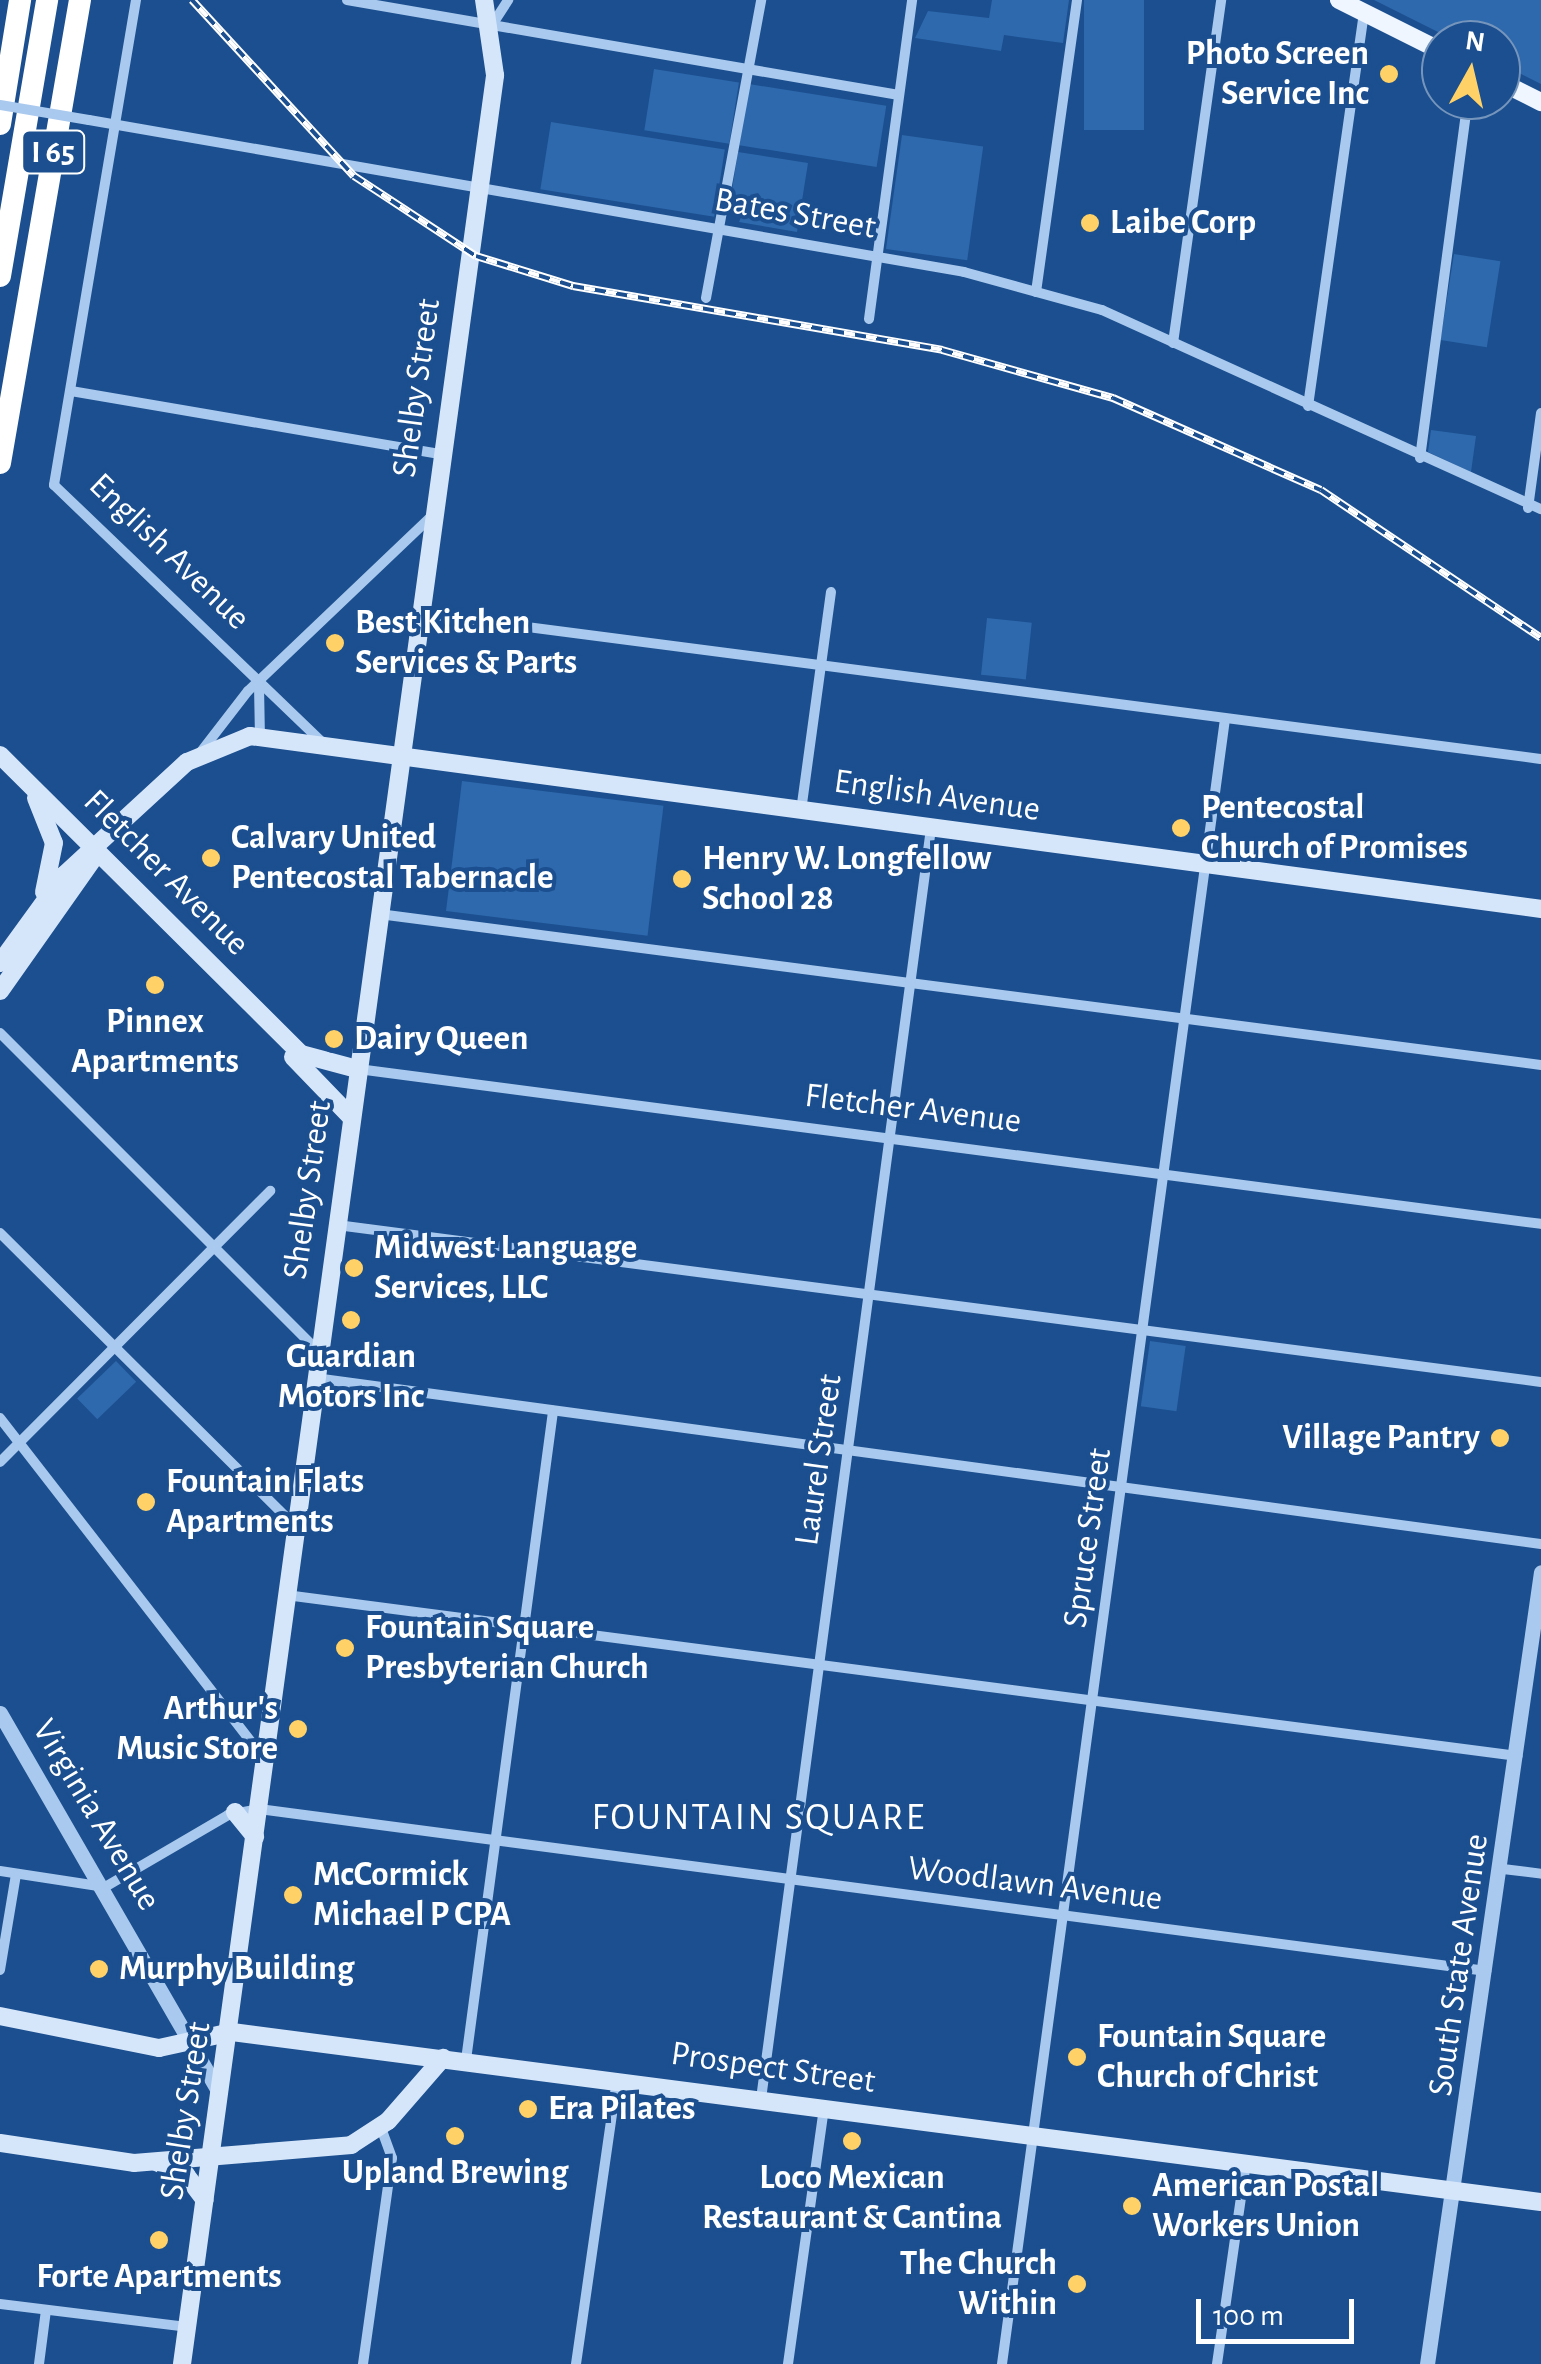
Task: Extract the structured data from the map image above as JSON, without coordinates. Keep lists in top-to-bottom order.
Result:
{
  "streets": {
    "highway": ["I 65"],
    "main road": [
      "Shelby Street",
      "English Avenue",
      "Fletcher Avenue",
      "Prospect Street"
    ],
    "street": [
      "Bates Street",
      "Laurel Street",
      "Spruce Street",
      "Virginia Avenue",
      "Woodlawn Avenue",
      "South State Avenue"
    ]
  },
  "crossings": [
    ["Bates Street", "Shelby Street"],
    ["Shelby Street", "English Avenue"],
    ["Shelby Street", "Fletcher Avenue"],
    ["Shelby Street", "Virginia Avenue"],
    ["Shelby Street", "Woodlawn Avenue"],
    ["Shelby Street", "Prospect Street"],
    ["English Avenue", "Laurel Street"],
    ["English Avenue", "Spruce Street"],
    ["Fletcher Avenue", "Laurel Street"],
    ["Fletcher Avenue", "Spruce Street"],
    ["Laurel Street", "Woodlawn Avenue"],
    ["Laurel Street", "Prospect Street"],
    ["Spruce Street", "Woodlawn Avenue"],
    ["Spruce Street", "Prospect Street"],
    ["Virginia Avenue", "Woodlawn Avenue"],
    ["Virginia Avenue", "Prospect Street"],
    ["Woodlawn Avenue", "South State Avenue"],
    ["South State Avenue", "Prospect Street"]
  ],
  "districts": ["FOUNTAIN SQUARE"],
  "places": [
    "Photo Screen Service Inc",
    "Laibe Corp",
    "Best Kitchen Services & Parts",
    "Pentecostal Church of Promises",
    "Calvary United Pentecostal Tabernacle",
    "Henry W. Longfellow School 28",
    "Pinnex Apartments",
    "Dairy Queen",
    "Midwest Language Services, LLC",
    "Guardian Motors Inc",
    "Village Pantry",
    "Fountain Flats Apartments",
    "Fountain Square Presbyterian Church",
    "Arthur's Music Store",
    "McCormick Michael P CPA",
    "Murphy Building",
    "Fountain Square Church of Christ",
    "Era Pilates",
    "Upland Brewing",
    "Loco Mexican Restaurant & Cantina",
    "American Postal Workers Union",
    "Forte Apartments",
    "The Church Within"
  ],
  "scale_bar": "100 m",
  "north": "top"
}
